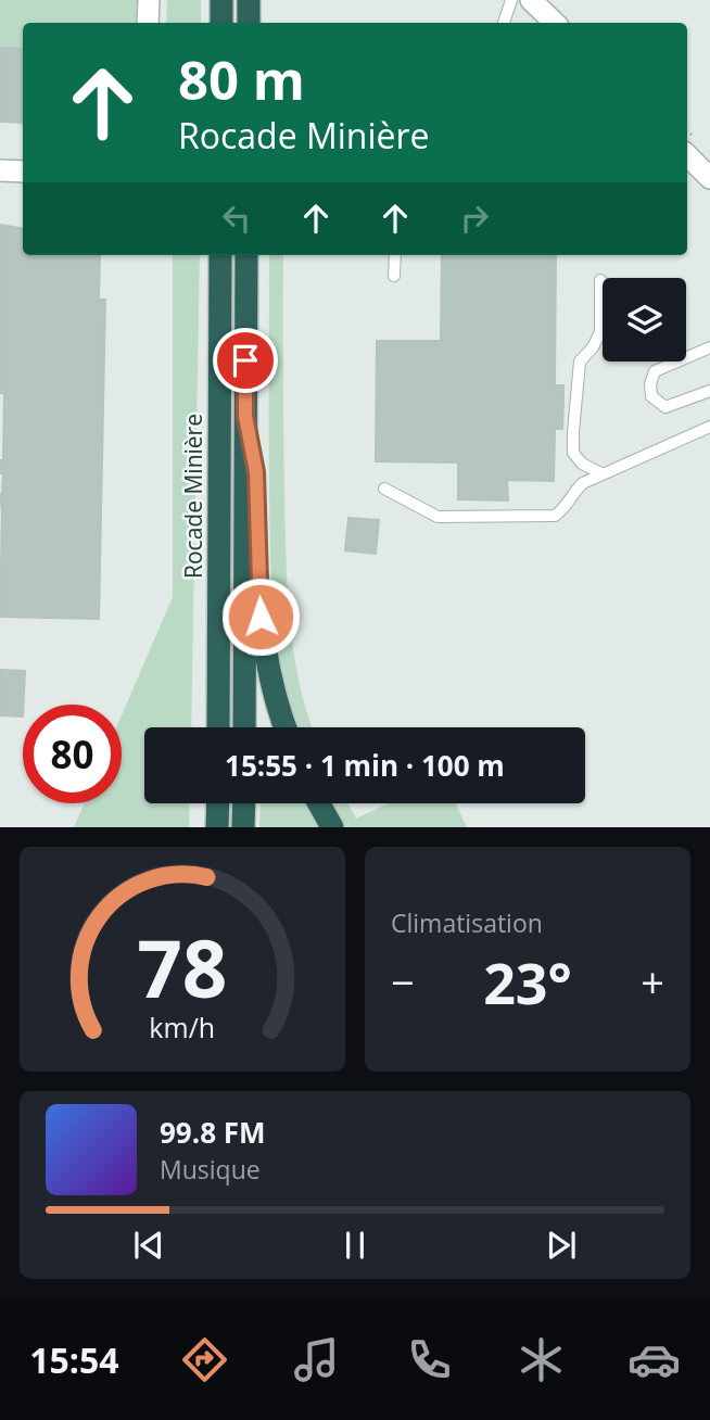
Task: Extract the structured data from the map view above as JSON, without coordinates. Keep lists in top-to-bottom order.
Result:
{
  "streets": {
    "highway": ["Rocade Minière"]
  },
  "page": {
    "turn": ["80 m", "Rocade Minière"],
    "limit": "80",
    "trip": "15:55 · 1 min · 100 m",
    "tile": "Climatisation",
    "heat": ["−", "23°", "+"],
    "song": ["99.8 FM", "Musique"],
    "tabs": "15:54",
    "gauge": ["78", "km/h"]
  }
}
